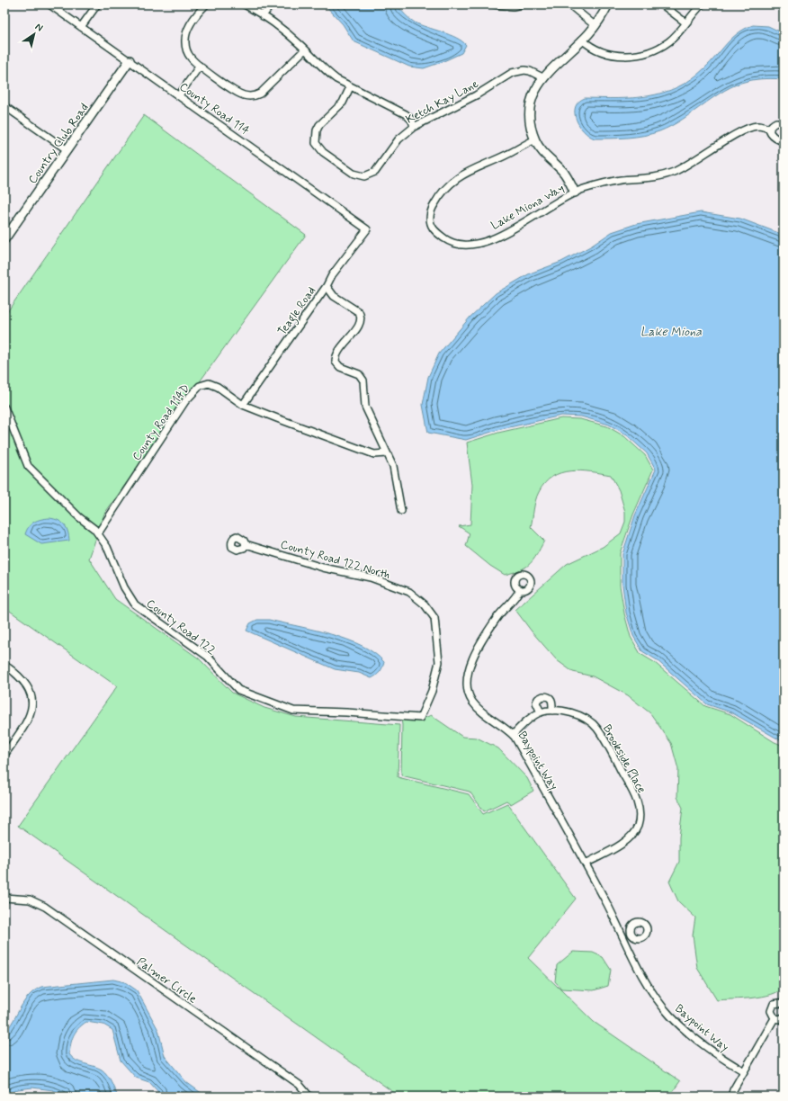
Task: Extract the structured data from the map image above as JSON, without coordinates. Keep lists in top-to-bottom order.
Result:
{
  "streets": {
    "street": [
      "Ketch Kay Lane",
      "County Road 114",
      "Country Club Road",
      "Lake Miona Way",
      "Teagle Road",
      "County Road 114D",
      "County Road 122 North",
      "County Road 122",
      "Brookside Place",
      "Baypoint Way",
      "Palmer Circle"
    ]
  },
  "crossings": [
    ["County Road 114", "Country Club Road"],
    ["County Road 114", "Teagle Road"],
    ["Teagle Road", "County Road 114D"],
    ["County Road 114D", "County Road 122"],
    ["County Road 122 North", "County Road 122"],
    ["Brookside Place", "Baypoint Way"]
  ],
  "water": ["Lake Miona"],
  "north": "top right"
}
